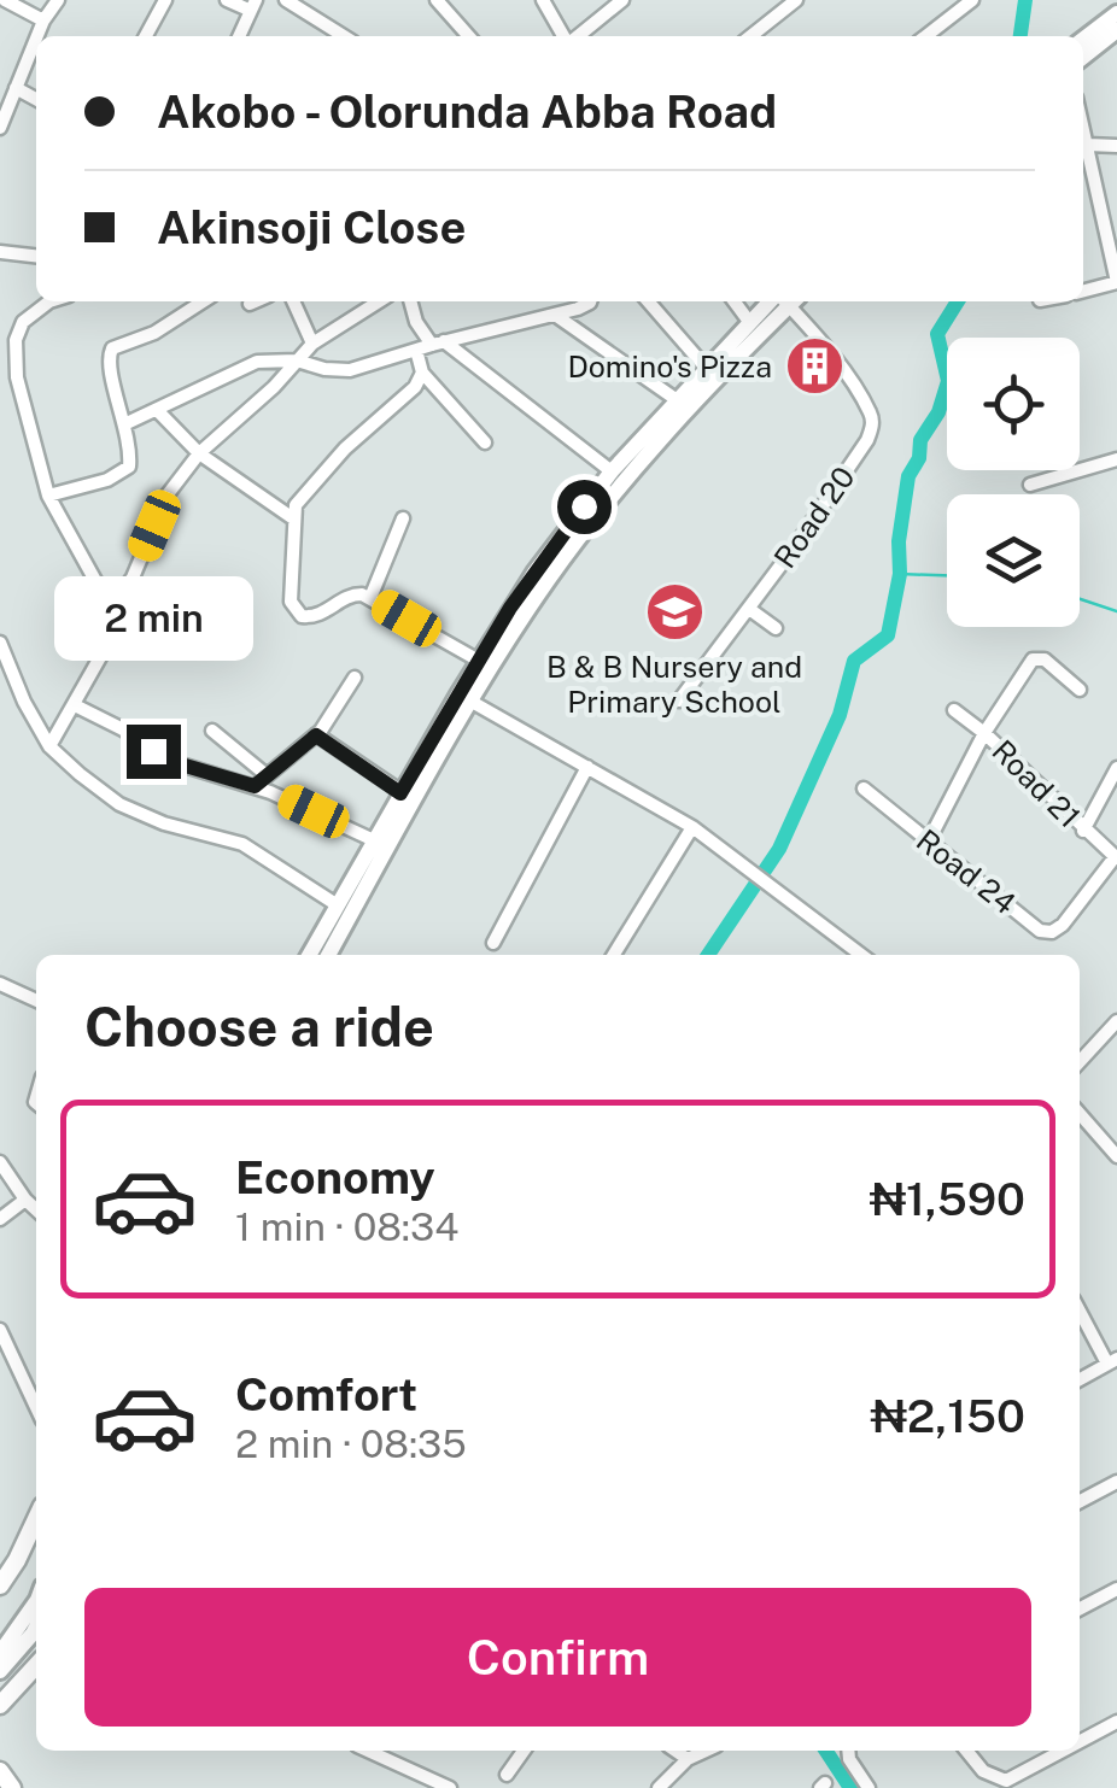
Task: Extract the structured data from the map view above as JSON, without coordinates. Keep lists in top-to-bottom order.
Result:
{
  "streets": {
    "street": ["Road 20", "Road 21", "Road 24"]
  },
  "crossings": [
    ["Road 21", "Road 24"]
  ],
  "places": {
    "building": ["Domino's Pizza"],
    "school or university": ["B & B Nursery and Primary School"]
  },
  "page": {
    "banner": ["Akobo - Olorunda Abba Road", "Akinsoji Close"],
    "bubble": "2 min",
    "heading": "Choose a ride",
    "list": [
      {
        "name": "Economy",
        "note": "1 min · 08:34",
        "value": "₦1,590"
      },
      {
        "name": "Comfort",
        "note": "2 min · 08:35",
        "value": "₦2,150"
      }
    ],
    "buttons": "Confirm"
  }
}
